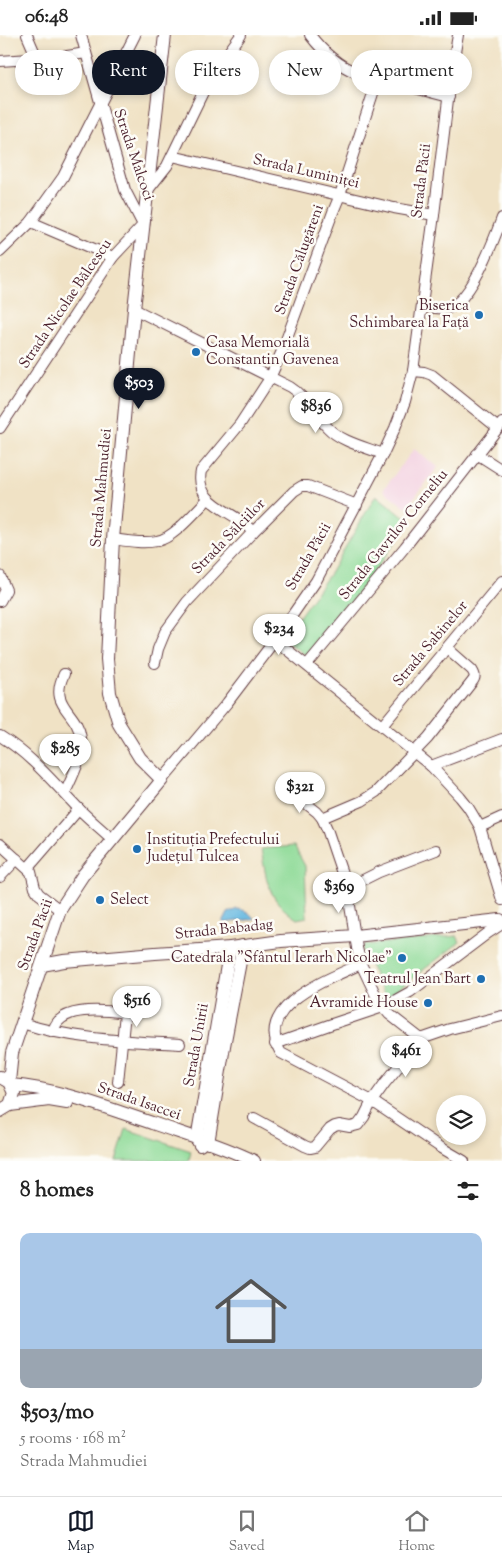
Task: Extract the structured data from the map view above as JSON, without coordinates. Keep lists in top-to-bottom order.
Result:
{
  "streets": {
    "main road": [
      "Strada Păcii",
      "Strada Mahmudiei",
      "Strada Babadag",
      "Strada Unirii",
      "Strada Isaccei"
    ],
    "street": [
      "Strada Malcoci",
      "Strada Luminiței",
      "Strada Călugăreni",
      "Strada Nicolae Bălcescu",
      "Strada Gavrilov Corneliu",
      "Strada Sălciilor",
      "Strada Sabinelor"
    ]
  },
  "crossings": [
    ["Strada Malcoci", "Strada Nicolae Bălcescu"],
    ["Strada Malcoci", "Strada Mahmudiei"],
    ["Strada Luminiței", "Strada Păcii"],
    ["Strada Luminiței", "Strada Călugăreni"],
    ["Strada Păcii", "Strada Mahmudiei"],
    ["Strada Păcii", "Strada Sălciilor"],
    ["Strada Păcii", "Strada Babadag"],
    ["Strada Păcii", "Strada Isaccei"],
    ["Strada Nicolae Bălcescu", "Strada Mahmudiei"],
    ["Strada Babadag", "Strada Unirii"],
    ["Strada Unirii", "Strada Isaccei"]
  ],
  "places": [
    "Biserica Schimbarea la Față",
    "Casa Memorială Constantin Gavenea",
    "Instituția Prefectului Județul Tulcea",
    "Select",
    "Catedrala \"Sfântul Ierarh Nicolae\"",
    "Teatrul Jean Bart",
    "Avramide House"
  ],
  "page": {
    "status": "06:48",
    "chip": [
      "Buy",
      "Rent",
      "Filters",
      "New",
      "Apartment"
    ],
    "price": [
      "$503",
      "$836",
      "$234",
      "$285",
      "$321",
      "$369",
      "$516",
      "$461"
    ],
    "heading": "8 homes",
    "list": [
      {
        "name": "$503/mo",
        "note": "5 rooms · 168 m² · Strada Mahmudiei"
      }
    ],
    "tabs": ["Map", "Saved", "Home"]
  }
}
